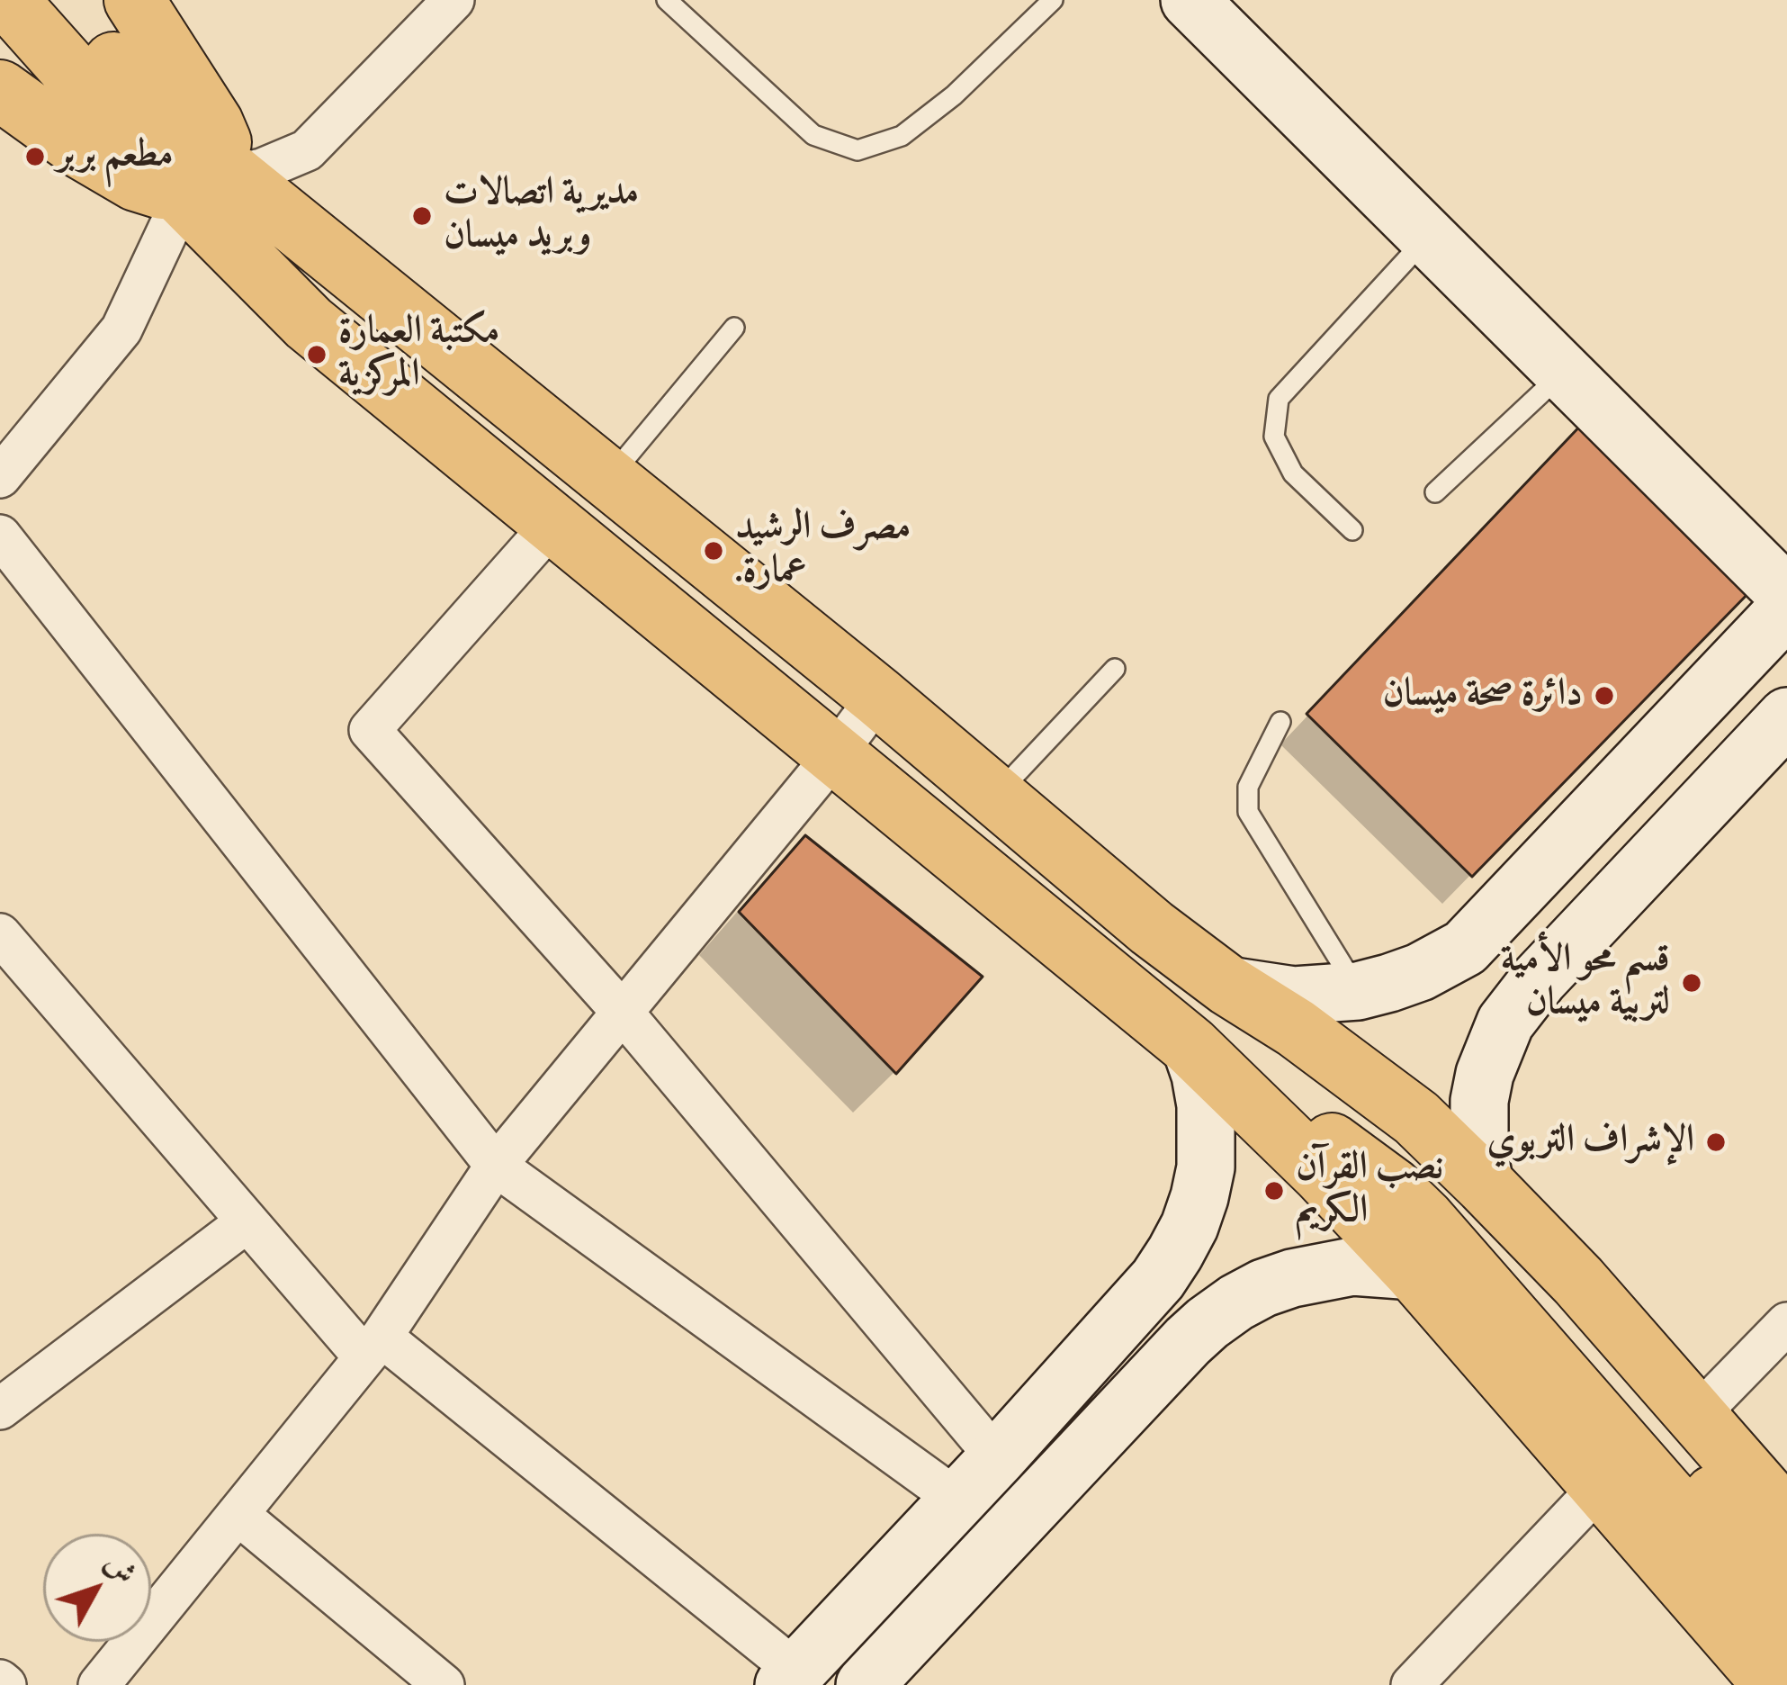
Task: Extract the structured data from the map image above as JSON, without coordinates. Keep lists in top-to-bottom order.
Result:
{
  "places": [
    "مطعم بربر",
    "مديرية اتصالات وبريد ميسان",
    "مكتبة العمارة المركزية",
    "مصرف الرشيد .عمارة",
    "دائرة صحة ميسان",
    "قسم محو الأمية لتربية ميسان",
    "الإشراف التربوي",
    "نصب القرآن الكريم"
  ],
  "north": "top right"
}
